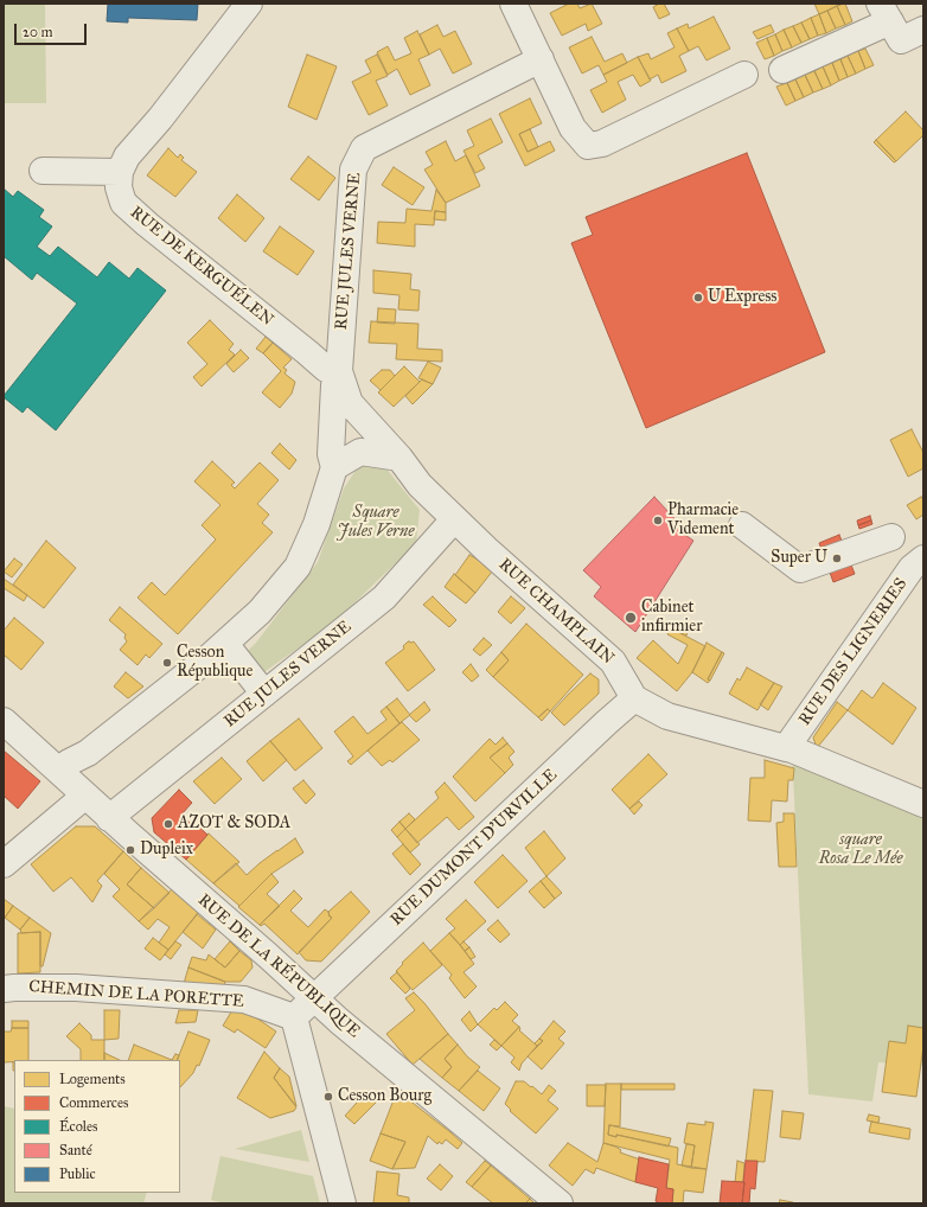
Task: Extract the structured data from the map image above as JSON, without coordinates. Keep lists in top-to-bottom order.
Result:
{
  "streets": {
    "street": [
      "RUE JULES VERNE",
      "RUE DE KERGUÉLEN",
      "RUE CHAMPLAIN",
      "RUE DES LIGNERIES",
      "RUE DUMONT D'URVILLE",
      "RUE DE LA RÉPUBLIQUE",
      "CHEMIN DE LA PORETTE"
    ]
  },
  "crossings": [
    ["RUE JULES VERNE", "RUE DE KERGUÉLEN"],
    ["RUE JULES VERNE", "RUE CHAMPLAIN"],
    ["RUE JULES VERNE", "RUE DE LA RÉPUBLIQUE"],
    ["RUE DE KERGUÉLEN", "RUE CHAMPLAIN"],
    ["RUE CHAMPLAIN", "RUE DUMONT D'URVILLE"],
    ["RUE DUMONT D'URVILLE", "RUE DE LA RÉPUBLIQUE"],
    ["RUE DUMONT D'URVILLE", "CHEMIN DE LA PORETTE"]
  ],
  "parks": ["Square Jules Verne", "square Rosa Le Mée"],
  "places": [
    "U Express",
    "Pharmacie Videment",
    "Super U",
    "Cabinet infirmier",
    "Cesson République",
    "AZOT & SODA",
    "Dupleix",
    "Cesson Bourg"
  ],
  "legend": [
    "Logements",
    "Commerces",
    "Écoles",
    "Santé",
    "Public"
  ],
  "scale_bar": "20 m"
}
